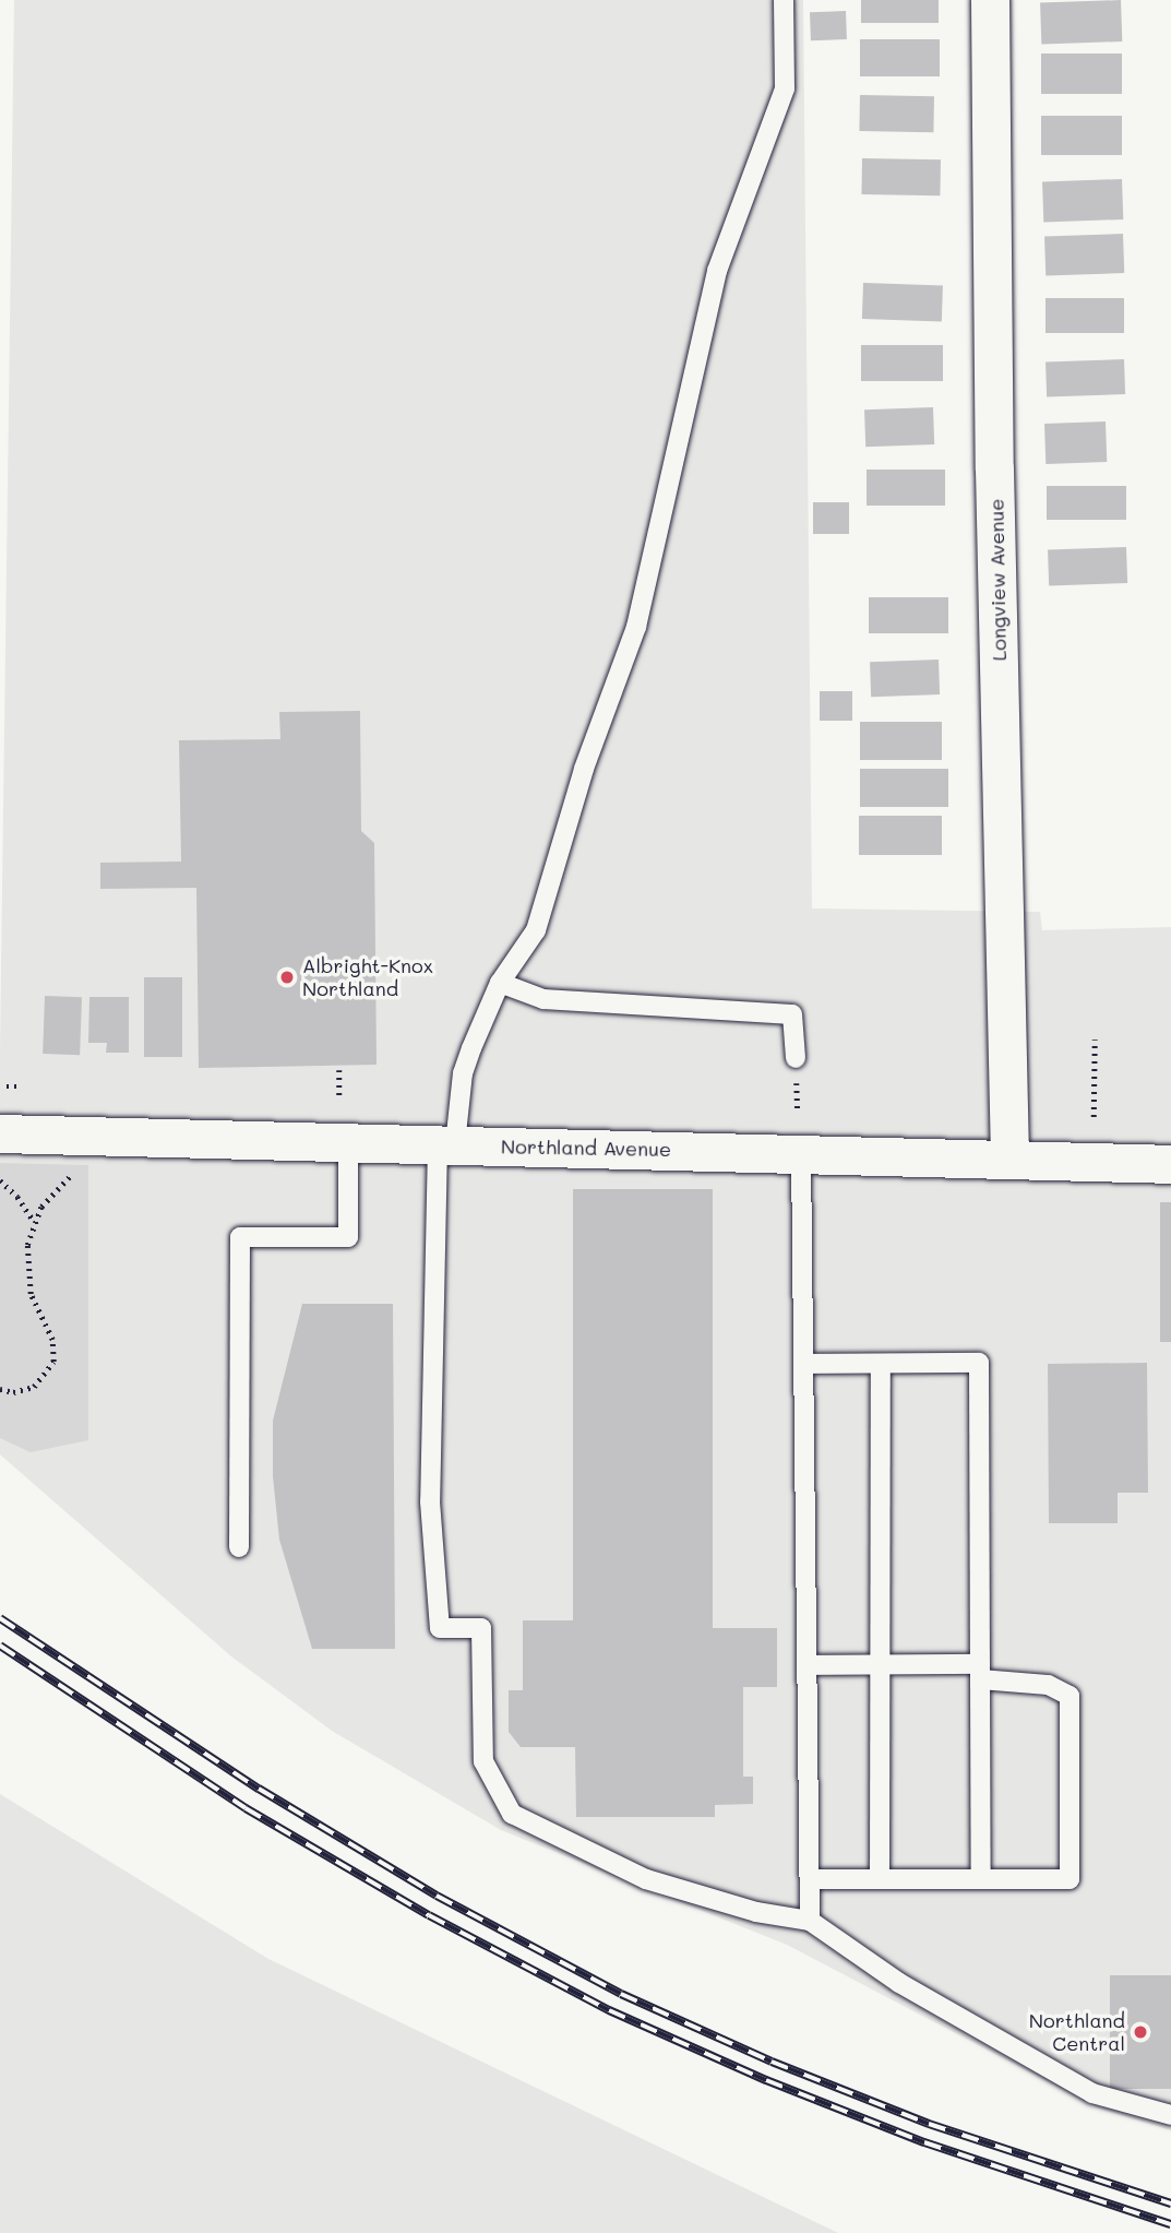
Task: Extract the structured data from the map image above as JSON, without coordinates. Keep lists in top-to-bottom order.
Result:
{
  "streets": {
    "street": ["Longview Avenue", "Northland Avenue"]
  },
  "crossings": [
    ["Longview Avenue", "Northland Avenue"]
  ],
  "places": ["Albright-Knox Northland", "Northland Central"]
}
